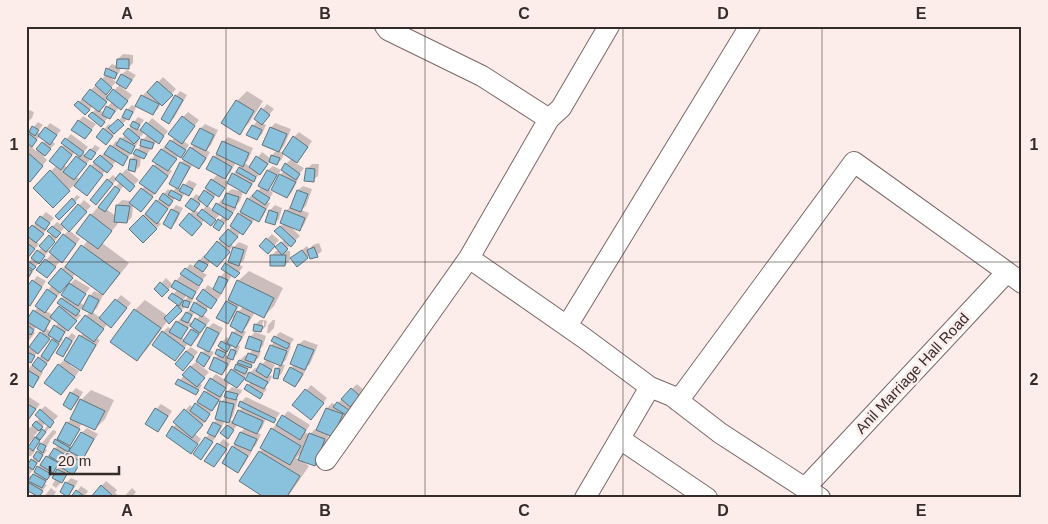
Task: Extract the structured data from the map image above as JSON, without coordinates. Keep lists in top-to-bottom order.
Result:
{
  "streets": {
    "street": ["Anil Marriage Hall Road"]
  },
  "scale_bar": "20 m",
  "grid": {
    "columns": [
      "A",
      "B",
      "C",
      "D",
      "E"
    ],
    "rows": ["1", "2"]
  }
}
